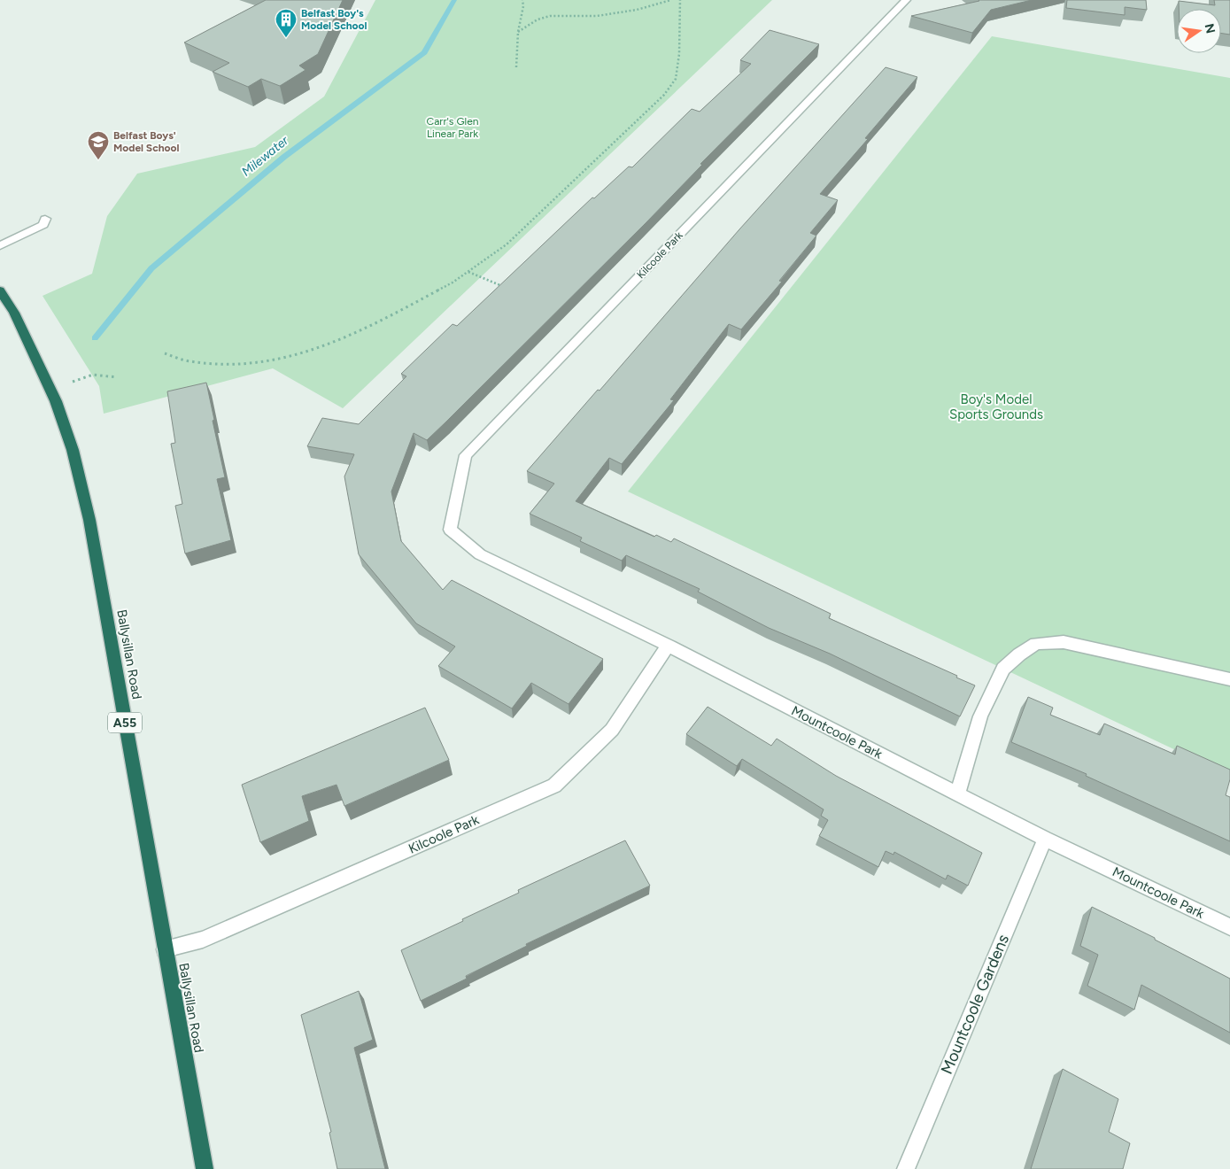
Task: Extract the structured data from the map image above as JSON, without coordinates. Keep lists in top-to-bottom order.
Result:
{
  "streets": {
    "highway": ["Ballysillan Road", "A55"],
    "street": ["Kilcoole Park", "Mountcoole Park", "Mountcoole Gardens"]
  },
  "crossings": [
    ["Kilcoole Park", "Ballysillan Road"],
    ["Kilcoole Park", "Mountcoole Park"],
    ["Mountcoole Park", "Mountcoole Gardens"]
  ],
  "water": ["Milewater"],
  "parks": ["Carr's Glen Linear Park", "Boy's Model Sports Grounds"],
  "places": {
    "building": ["Belfast Boy's Model School"],
    "school or university": ["Belfast Boys' Model School"]
  },
  "north": "right"
}
